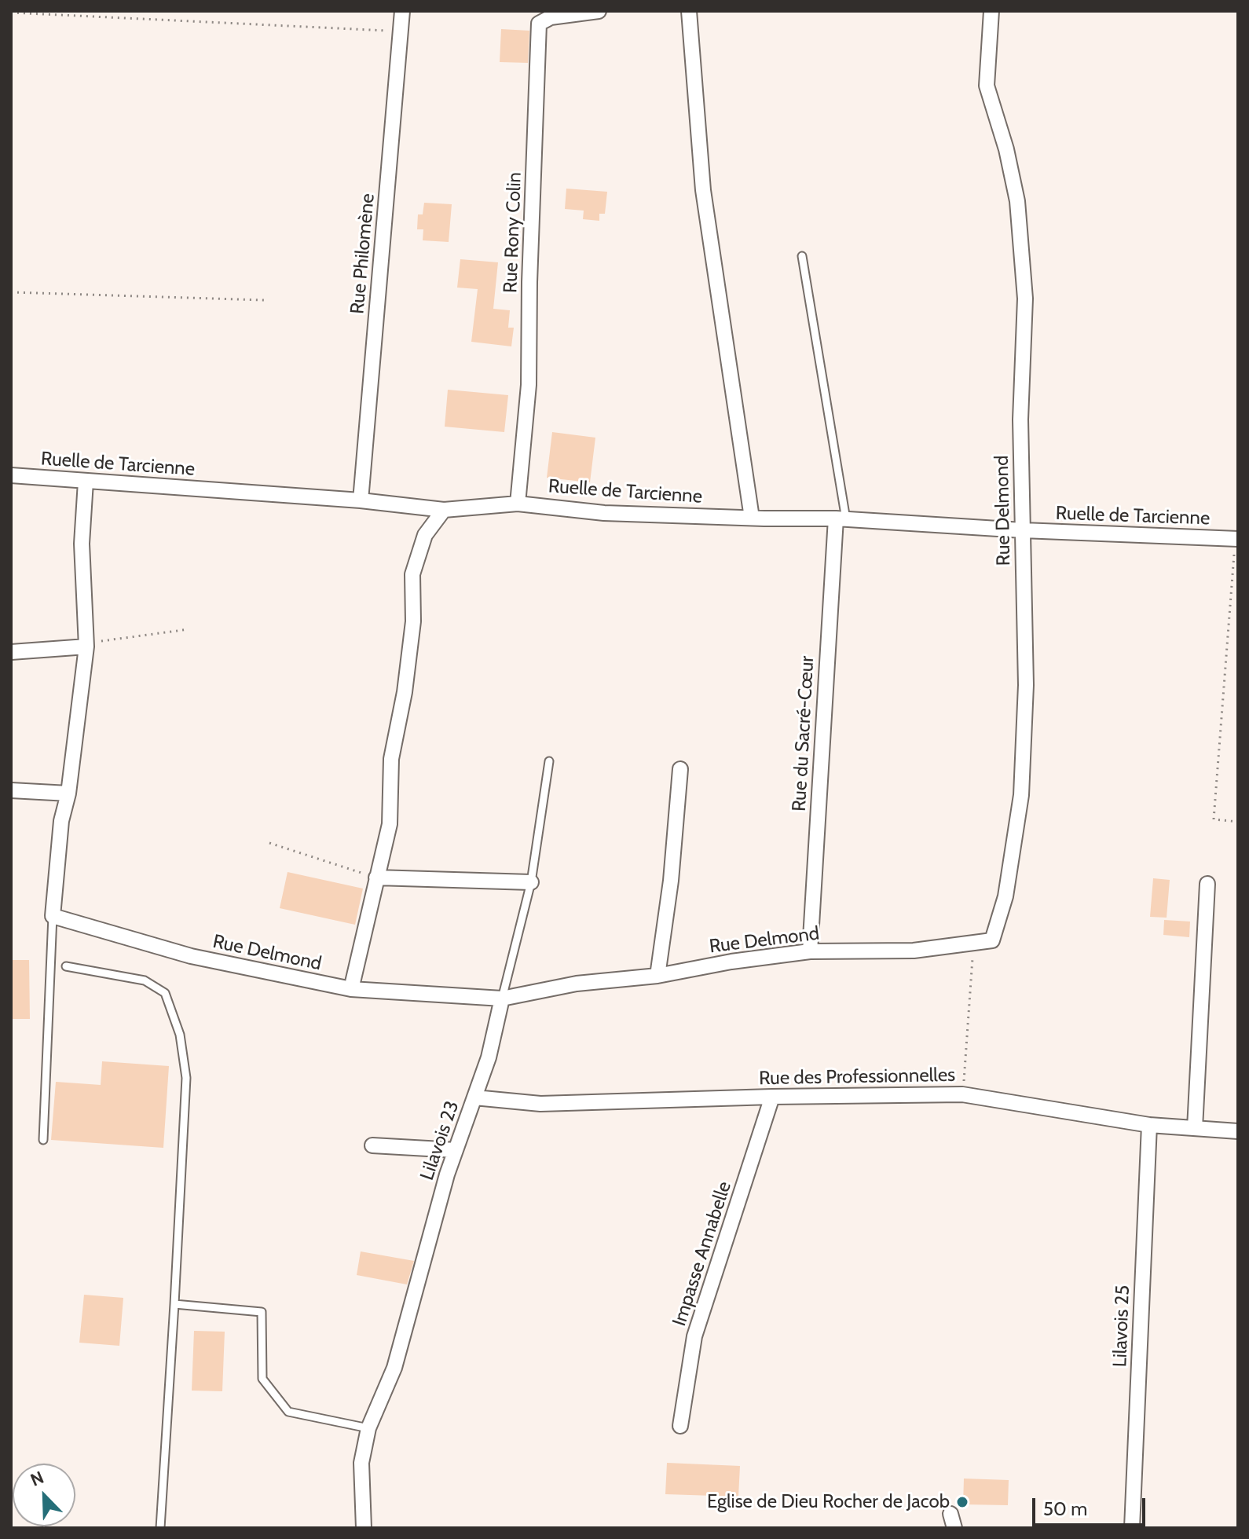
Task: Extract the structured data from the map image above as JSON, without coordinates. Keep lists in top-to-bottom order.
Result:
{
  "streets": {
    "street": [
      "Rue Rony Colin",
      "Rue Philomène",
      "Ruelle de Tarcienne",
      "Rue Delmond",
      "Rue du Sacré-Cœur",
      "Rue des Professionnelles",
      "Lilavois 23",
      "Impasse Annabelle",
      "Lilavois 25"
    ]
  },
  "crossings": [
    ["Rue Rony Colin", "Ruelle de Tarcienne"],
    ["Rue Philomène", "Ruelle de Tarcienne"],
    ["Ruelle de Tarcienne", "Rue Delmond"],
    ["Ruelle de Tarcienne", "Rue du Sacré-Cœur"],
    ["Rue Delmond", "Rue du Sacré-Cœur"],
    ["Rue Delmond", "Lilavois 23"],
    ["Rue des Professionnelles", "Lilavois 23"],
    ["Rue des Professionnelles", "Impasse Annabelle"],
    ["Rue des Professionnelles", "Lilavois 25"]
  ],
  "places": ["Eglise de Dieu Rocher de Jacob"],
  "scale_bar": "50 m",
  "north": "top left"
}
